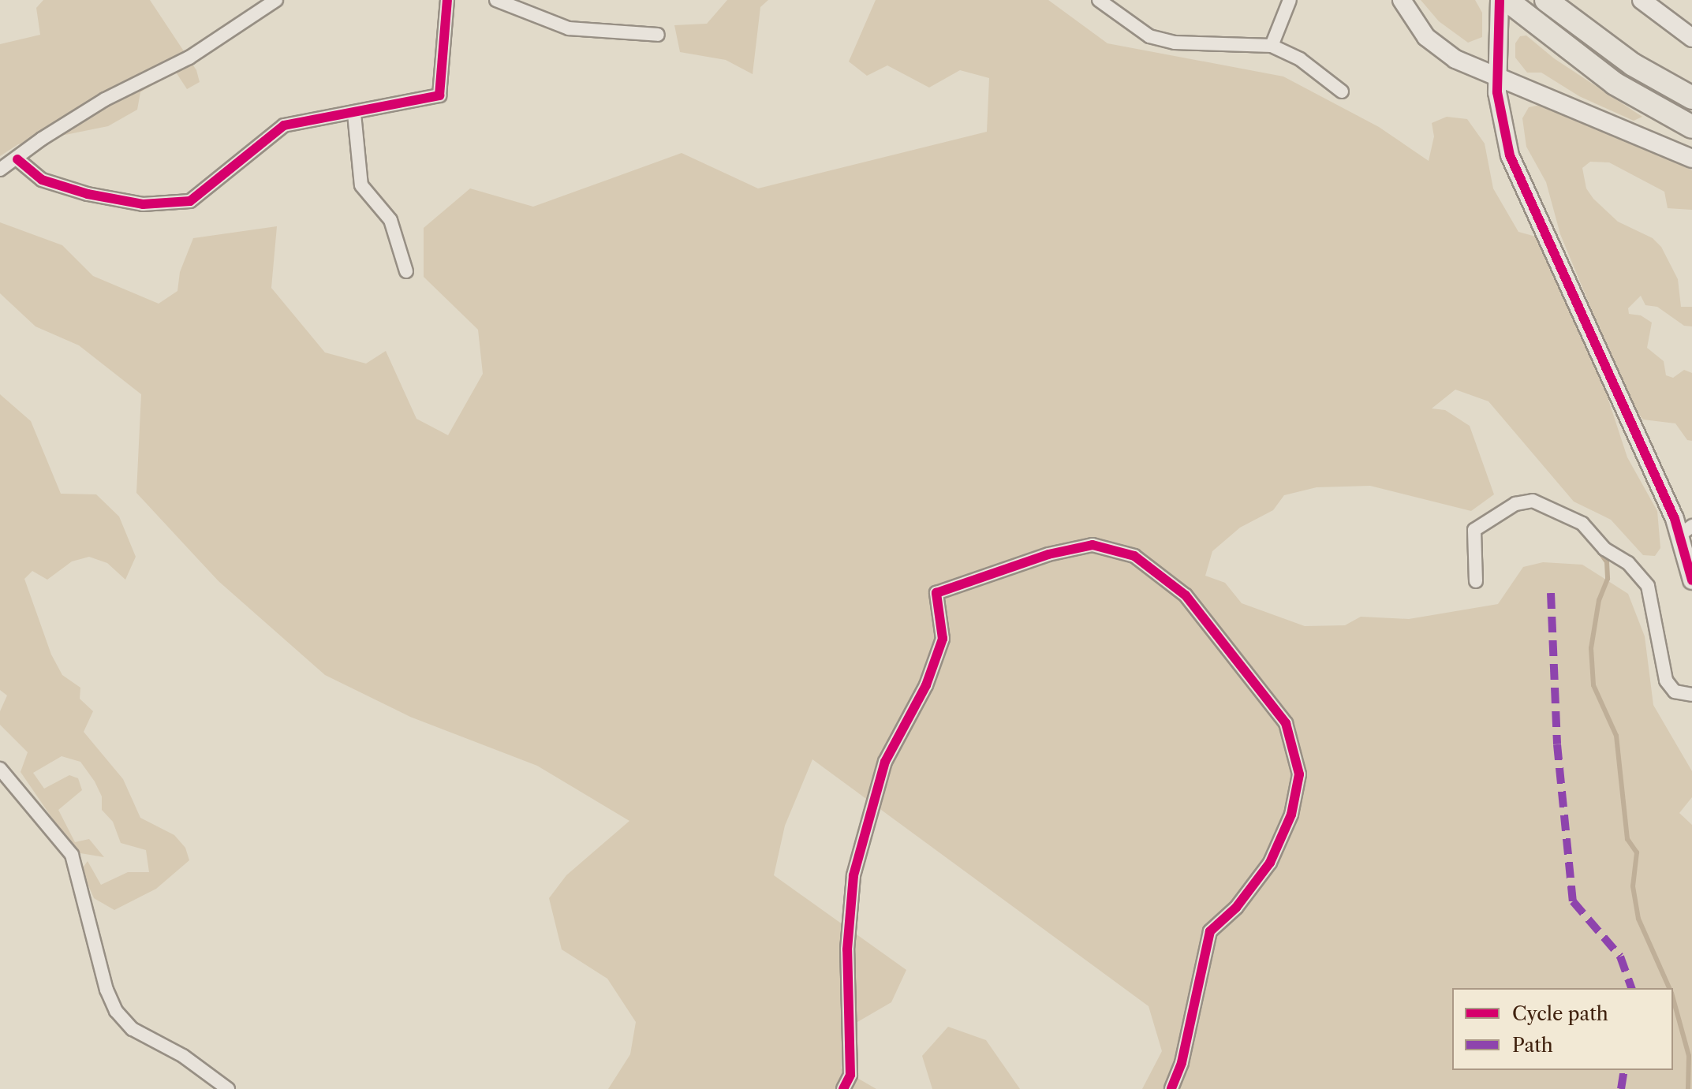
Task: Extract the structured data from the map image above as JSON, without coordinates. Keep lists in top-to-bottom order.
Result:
{
  "legend": ["Cycle path", "Path"]
}
